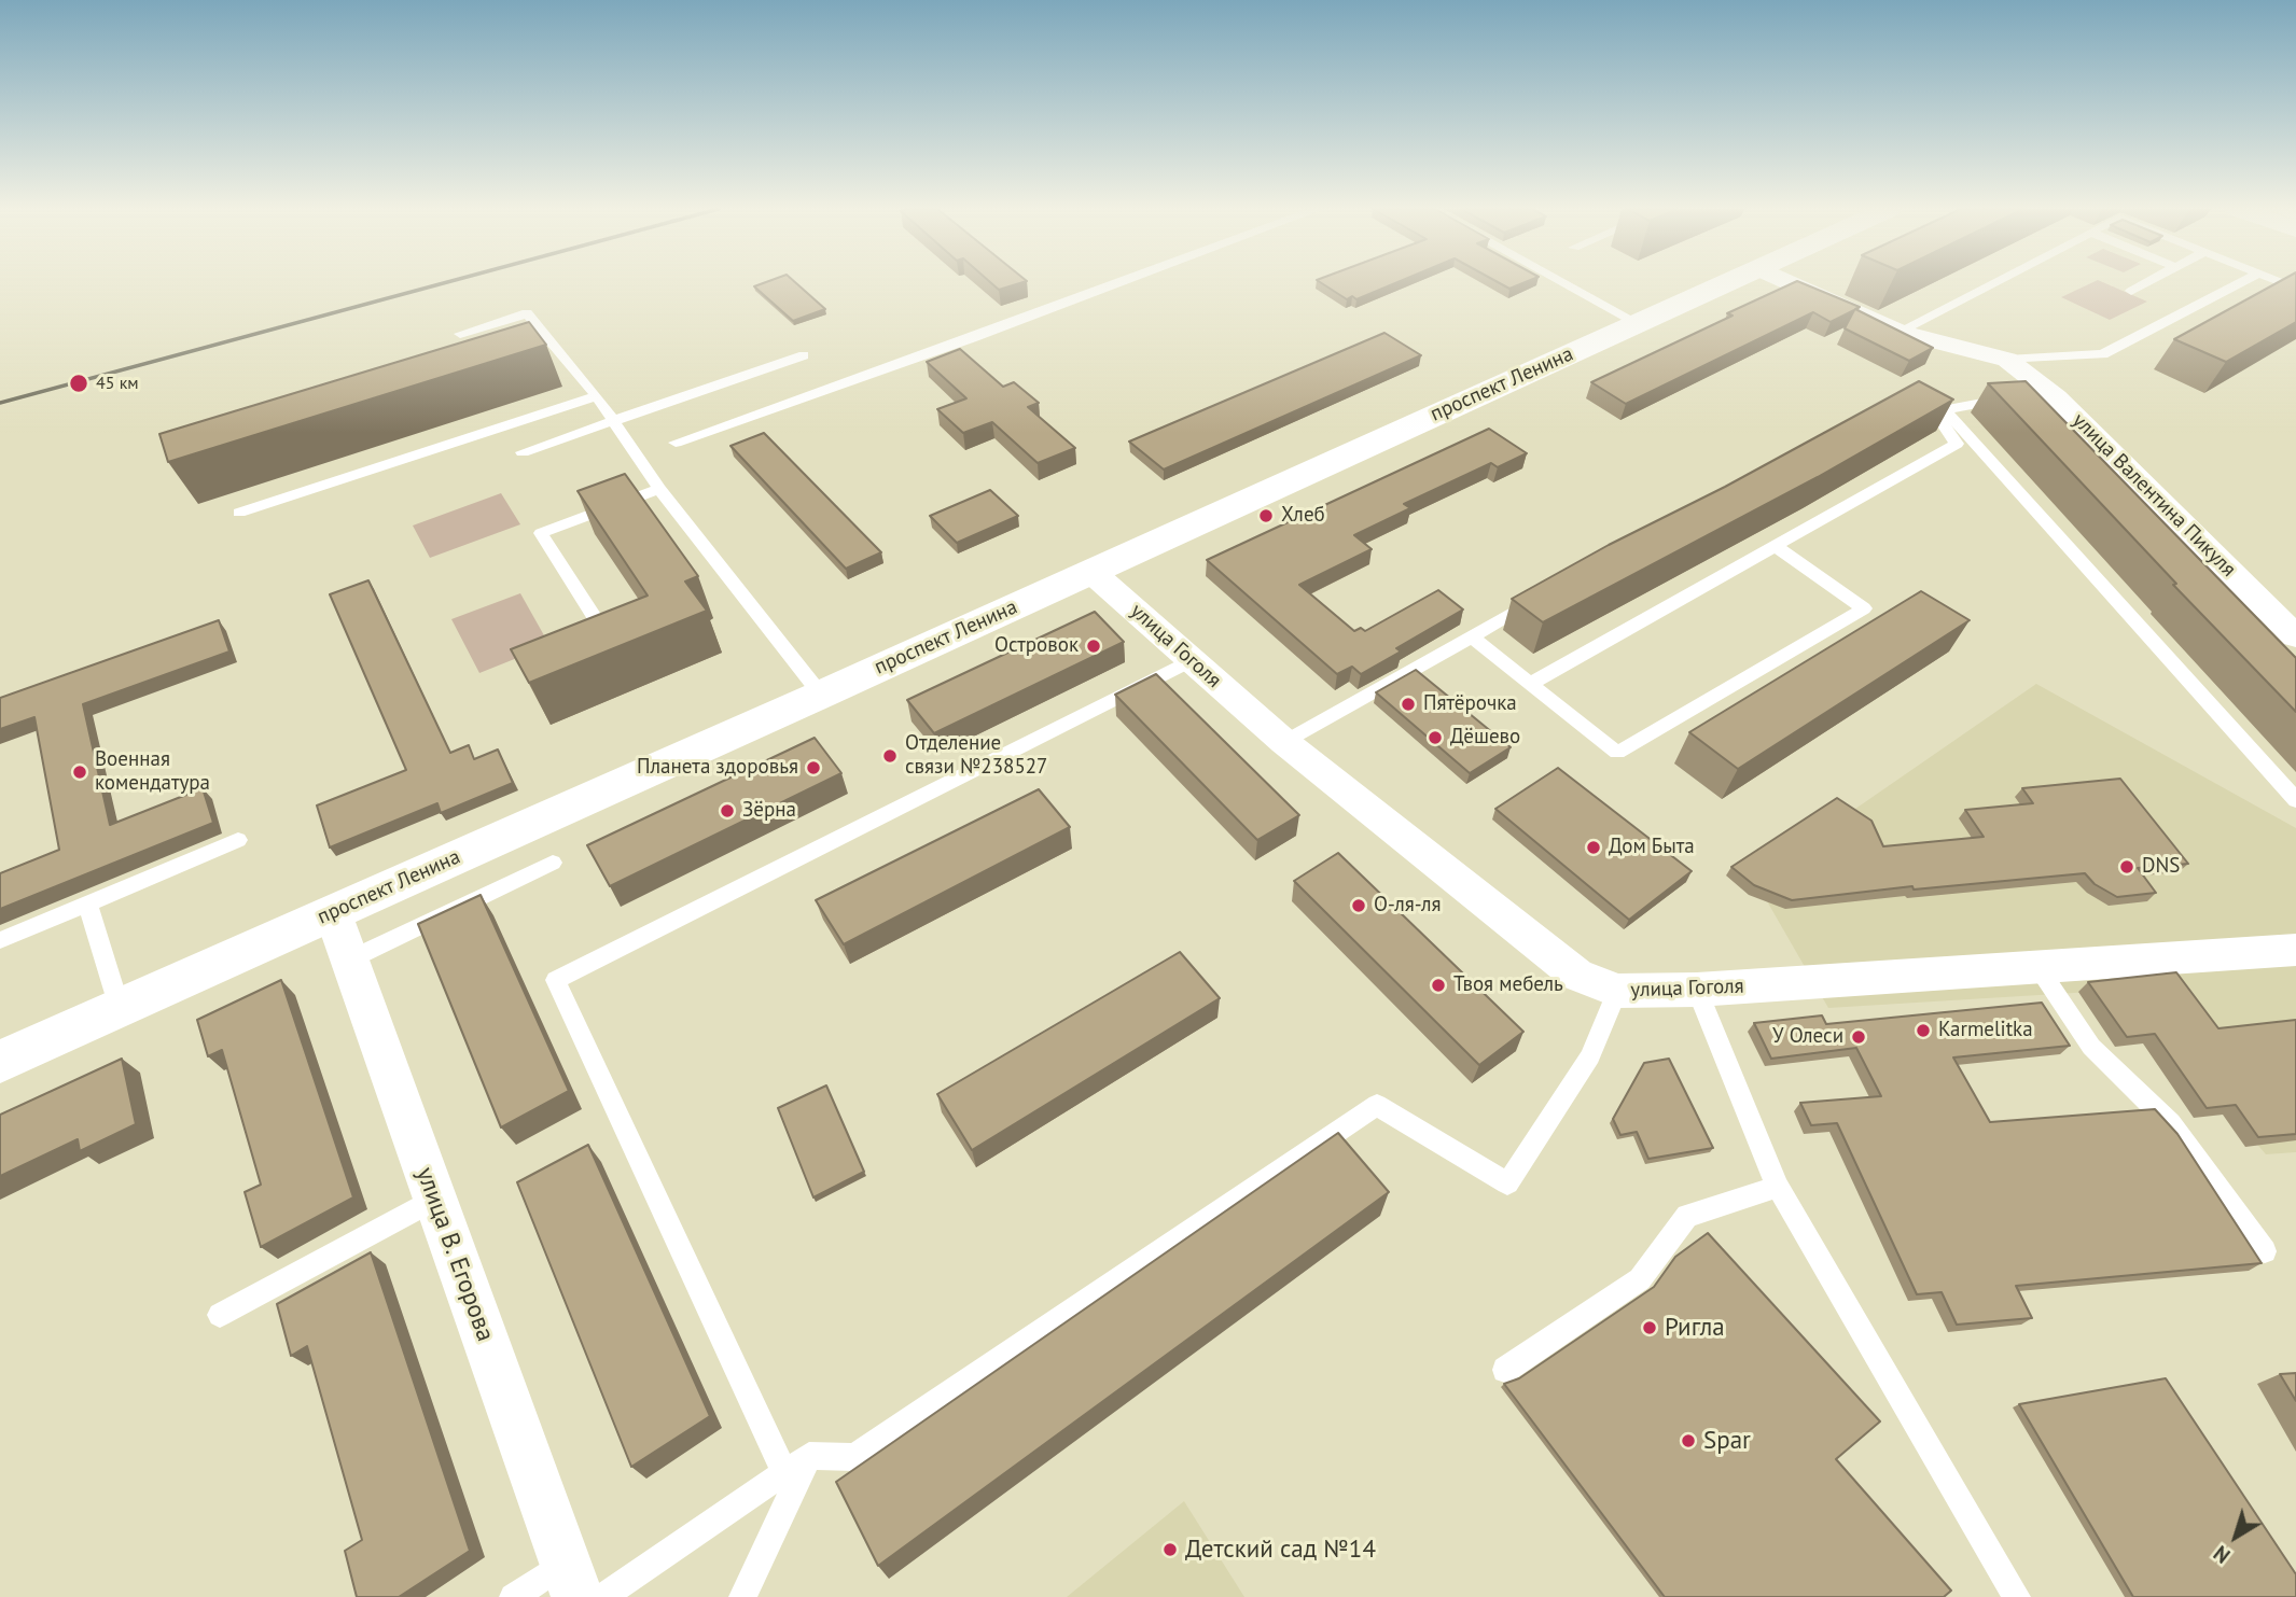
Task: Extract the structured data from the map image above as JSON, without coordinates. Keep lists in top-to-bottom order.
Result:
{
  "streets": {
    "main road": ["проспект Ленина"],
    "street": ["улица Валентина Пикуля", "улица Гоголя", "улица В. Егорова"]
  },
  "crossings": [
    ["проспект Ленина", "улица Гоголя"],
    ["проспект Ленина", "улица В. Егорова"]
  ],
  "places": [
    "45 км",
    "Хлеб",
    "Островок",
    "Пятёрочка",
    "Дёшево",
    "Отделение связи №238527",
    "Планета здоровья",
    "Военная комендатура",
    "Зёрна",
    "Дом Быта",
    "DNS",
    "О-ля-ля",
    "Твоя мебель",
    "Karmelitka",
    "У Олеси",
    "Ригла",
    "Spar",
    "Детский сад №14"
  ],
  "north": "bottom left"
}
